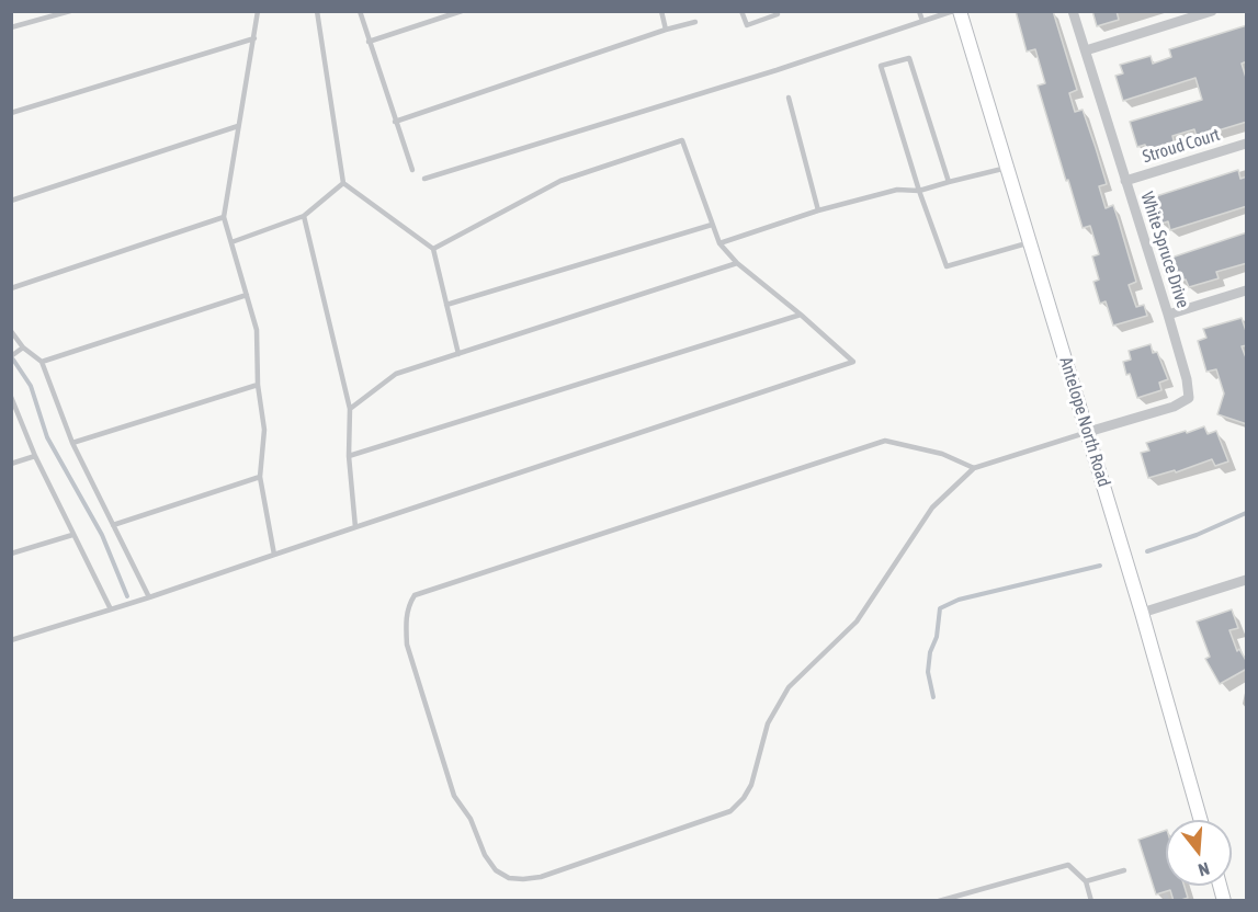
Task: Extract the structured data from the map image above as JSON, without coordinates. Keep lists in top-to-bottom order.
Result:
{
  "streets": {
    "main road": ["Antelope North Road"],
    "street": ["Stroud Court", "White Spruce Drive"]
  },
  "crossings": [
    ["Stroud Court", "White Spruce Drive"],
    ["White Spruce Drive", "Antelope North Road"]
  ],
  "north": "bottom"
}
